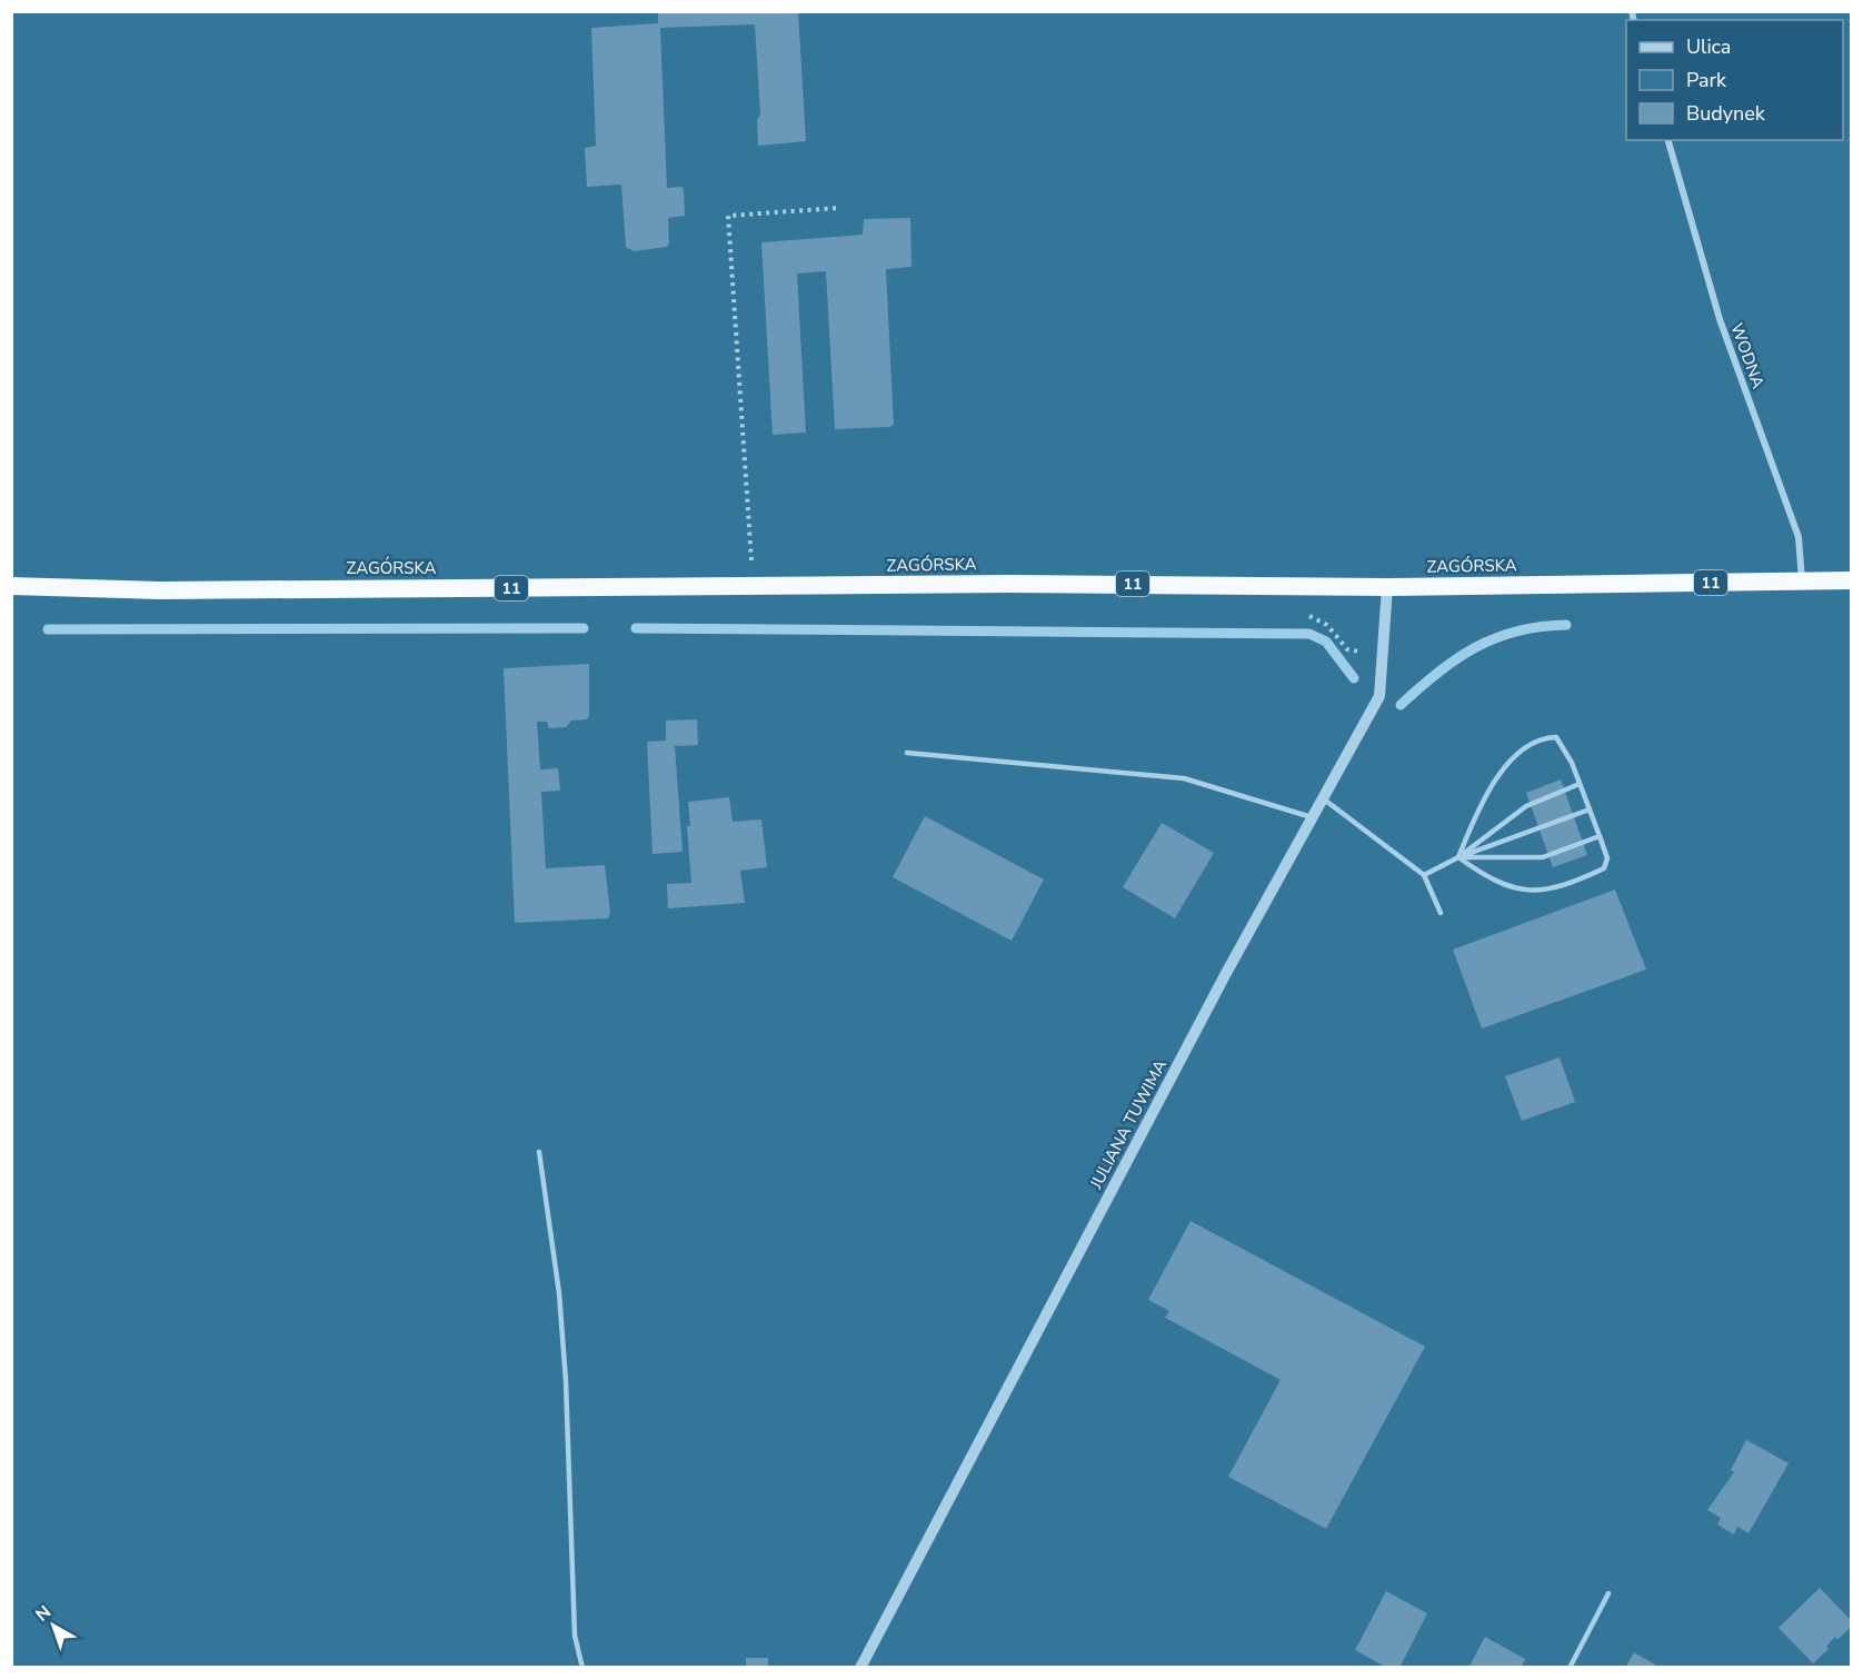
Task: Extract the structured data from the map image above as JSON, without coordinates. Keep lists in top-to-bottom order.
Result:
{
  "streets": {
    "highway": ["ZAGÓRSKA", "11"],
    "street": ["WODNA", "JULIANA TUWIMA"]
  },
  "crossings": [
    ["WODNA", "ZAGÓRSKA"],
    ["ZAGÓRSKA", "JULIANA TUWIMA"]
  ],
  "legend": ["Ulica", "Park", "Budynek"],
  "north": "top left"
}
